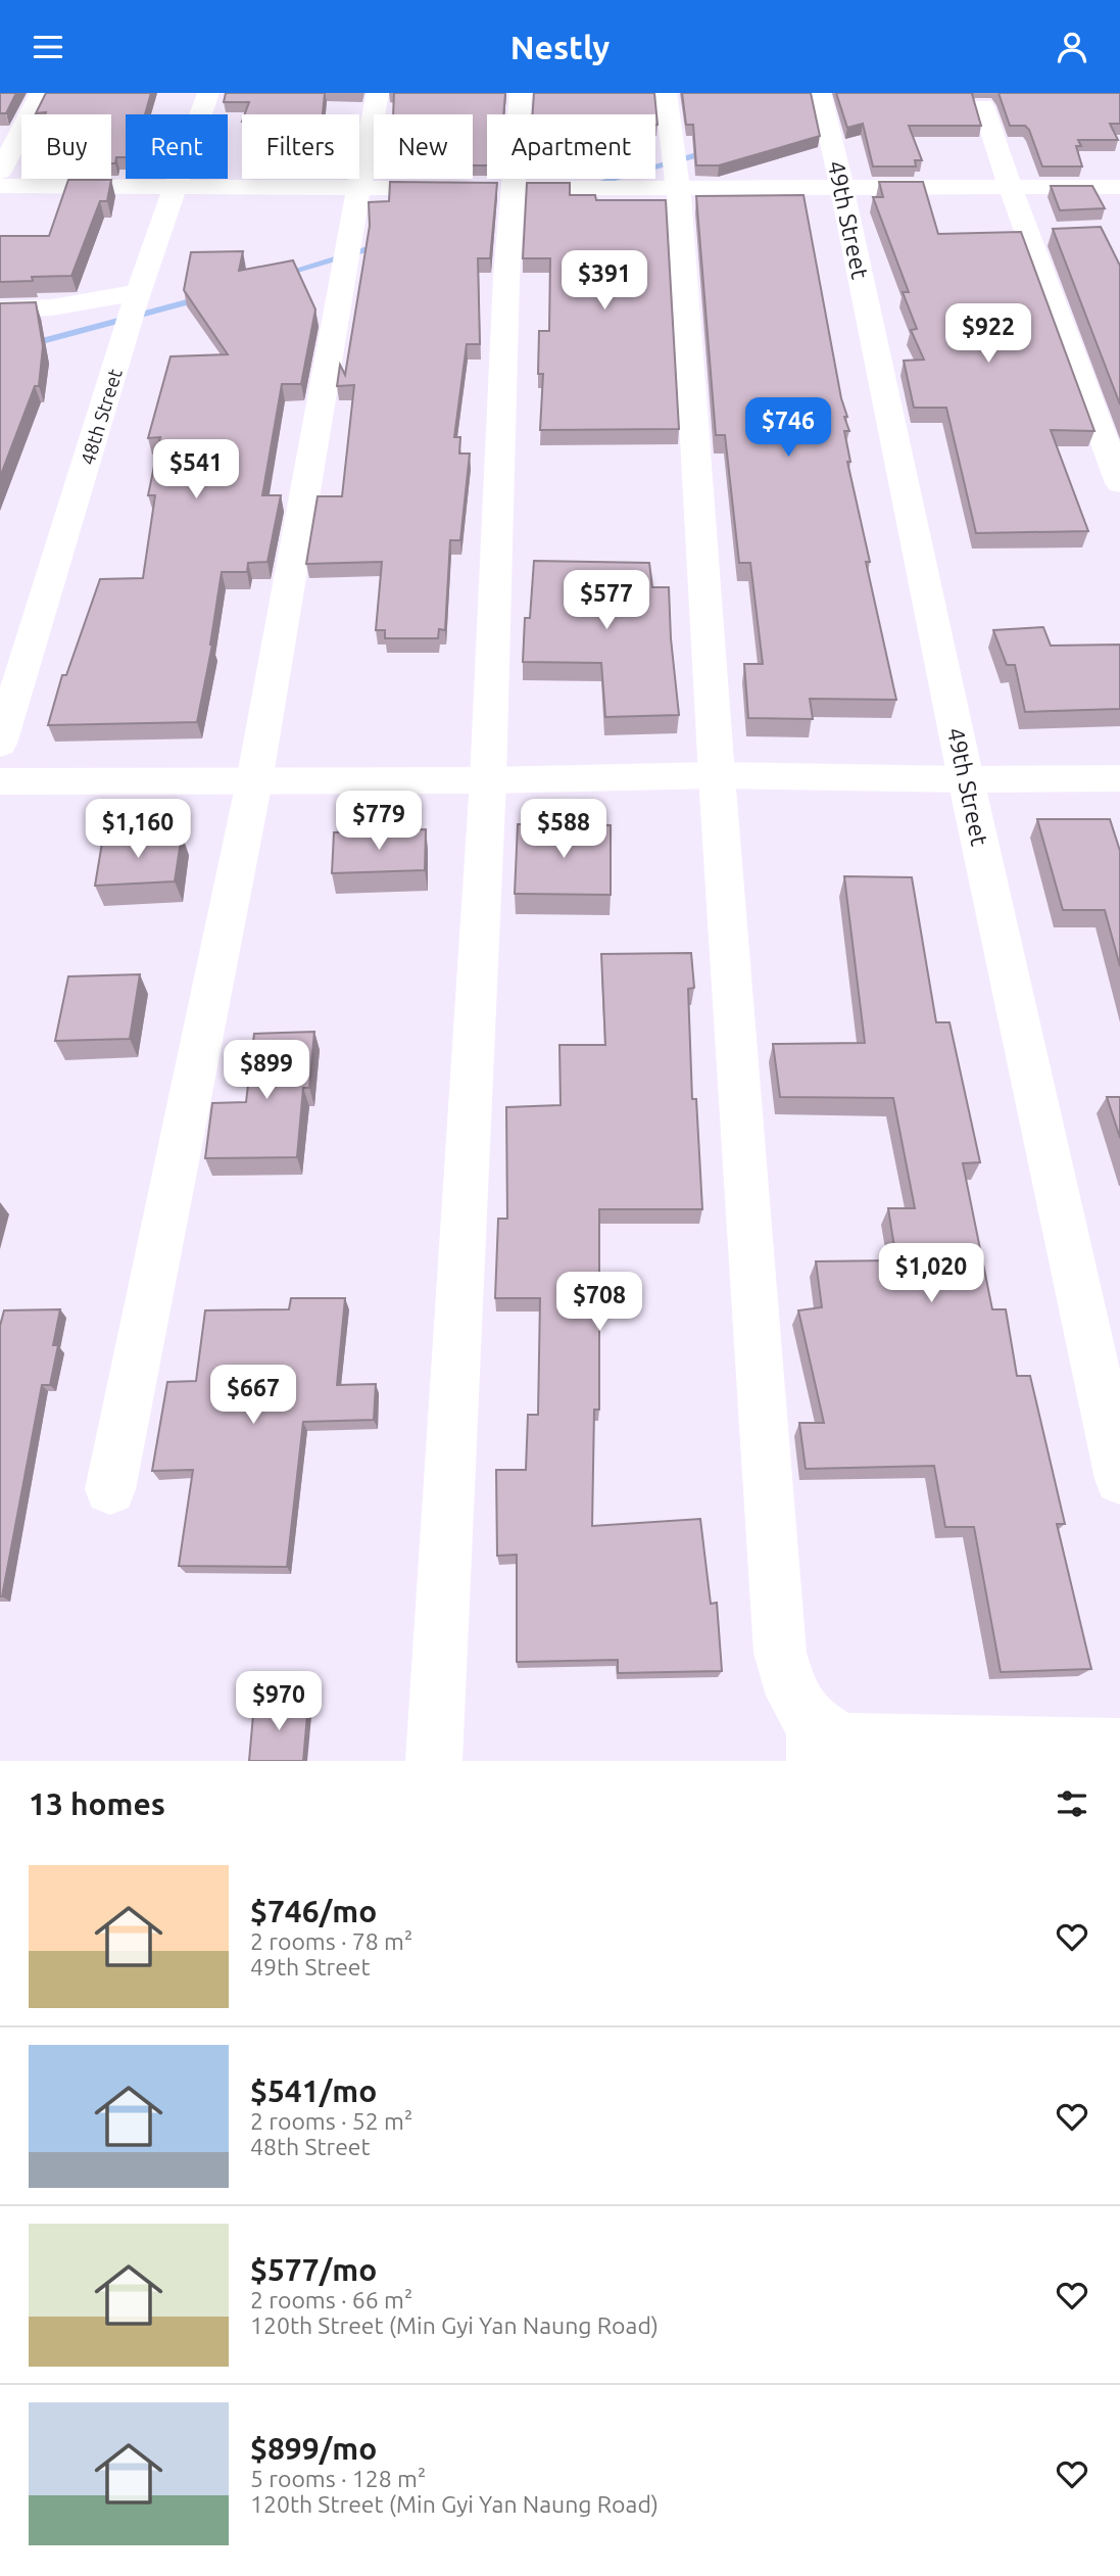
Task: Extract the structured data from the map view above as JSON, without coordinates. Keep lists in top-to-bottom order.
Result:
{
  "streets": {
    "street": ["49th Street", "48th Street"]
  },
  "page": {
    "header": "Nestly",
    "chip": [
      "Buy",
      "Rent",
      "Filters",
      "New",
      "Apartment"
    ],
    "price": [
      "$391",
      "$922",
      "$746",
      "$541",
      "$577",
      "$779",
      "$1,160",
      "$588",
      "$899",
      "$1,020",
      "$708",
      "$667",
      "$970"
    ],
    "heading": "13 homes",
    "list": [
      {
        "name": "$746/mo",
        "note": "2 rooms · 78 m² · 49th Street"
      },
      {
        "name": "$541/mo",
        "note": "2 rooms · 52 m² · 48th Street"
      },
      {
        "name": "$577/mo",
        "note": "2 rooms · 66 m² · 120th Street (Min Gyi Yan Naung Road)"
      },
      {
        "name": "$899/mo",
        "note": "5 rooms · 128 m² · 120th Street (Min Gyi Yan Naung Road)"
      }
    ]
  }
}
